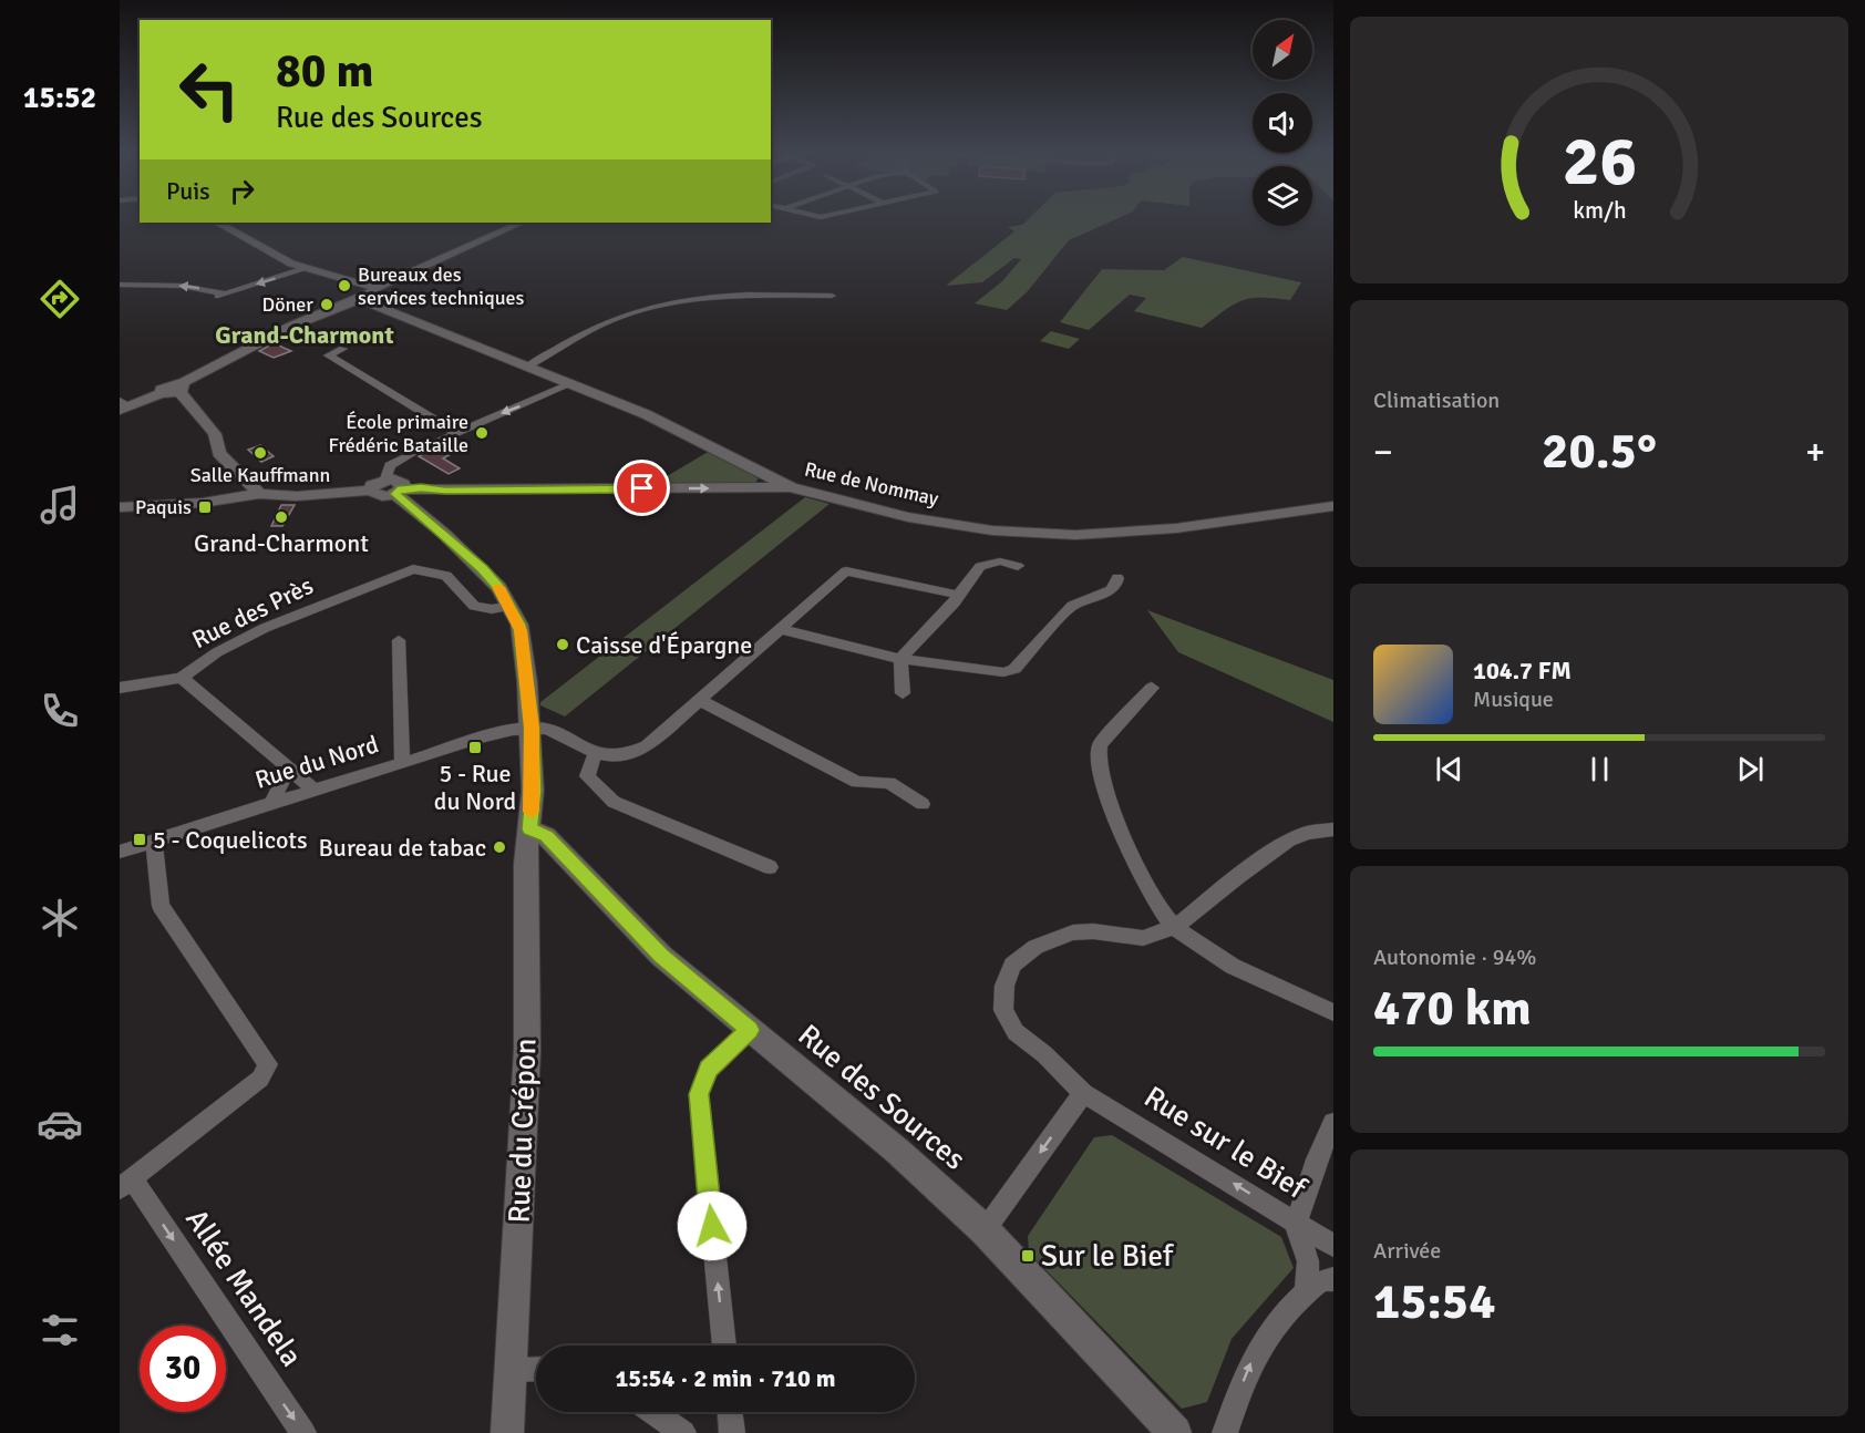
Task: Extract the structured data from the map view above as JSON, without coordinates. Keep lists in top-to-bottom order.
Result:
{
  "streets": {
    "street": [
      "Rue de Nommay",
      "Rue des Près",
      "Rue du Nord",
      "Rue des Sources",
      "Rue du Crépon",
      "Rue sur le Bief",
      "Allée Mandela"
    ]
  },
  "crossings": [
    ["Rue des Près", "Rue du Crépon"],
    ["Rue du Nord", "Rue du Crépon"],
    ["Rue des Sources", "Rue du Crépon"]
  ],
  "one_way": ["Rue sur le Bief", "Allée Mandela"],
  "districts": ["Grand-Charmont"],
  "places": {
    "other": [
      "Bureaux des services techniques",
      "Döner",
      "École primaire Frédéric Bataille",
      "Salle Kauffmann",
      "Grand-Charmont",
      "Caisse d'Épargne",
      "Bureau de tabac"
    ],
    "transit": [
      "Paquis",
      "5 - Rue du Nord",
      "5 - Coquelicots",
      "Sur le Bief"
    ]
  },
  "north": "top right",
  "page": {
    "tabs": "15:52",
    "turn": ["80 m", "Rue des Sources"],
    "then": "Puis",
    "tile": [
      "Climatisation",
      ["Autonomie · 94%", "470 km"],
      ["Arrivée", "15:54"]
    ],
    "heat": ["−", "20.5°", "+"],
    "song": ["104.7 FM", "Musique"],
    "limit": "30",
    "trip": "15:54 · 2 min · 710 m",
    "gauge": ["26", "km/h"]
  }
}
